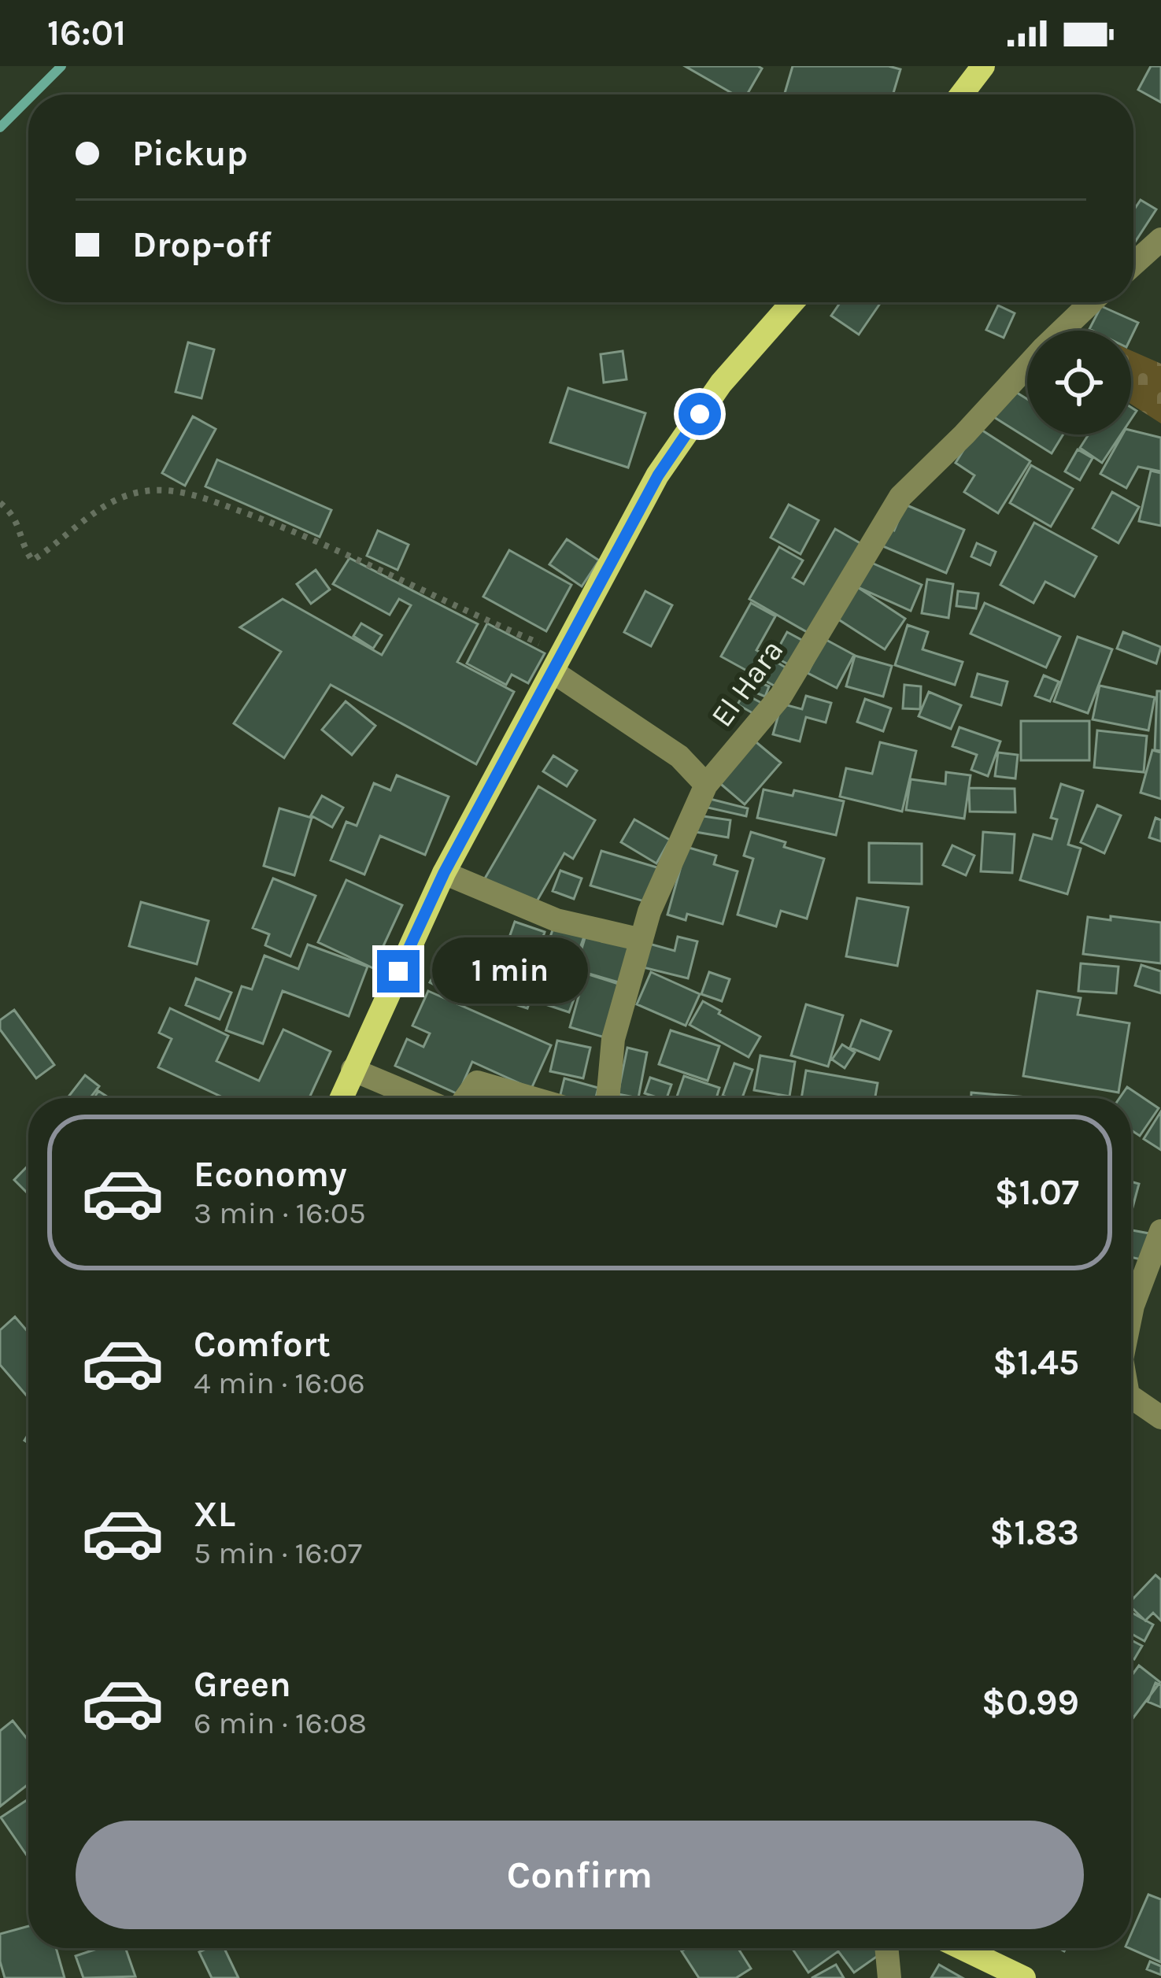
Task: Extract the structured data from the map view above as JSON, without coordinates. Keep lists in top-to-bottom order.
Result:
{
  "streets": {
    "street": ["El Hara"]
  },
  "page": {
    "status": "16:01",
    "banner": ["Pickup", "Drop-off"],
    "bubble": "1 min",
    "list": [
      {
        "name": "Economy",
        "note": "3 min · 16:05",
        "value": "$1.07"
      },
      {
        "name": "Comfort",
        "note": "4 min · 16:06",
        "value": "$1.45"
      },
      {
        "name": "XL",
        "note": "5 min · 16:07",
        "value": "$1.83"
      },
      {
        "name": "Green",
        "note": "6 min · 16:08",
        "value": "$0.99"
      }
    ],
    "buttons": "Confirm"
  }
}
